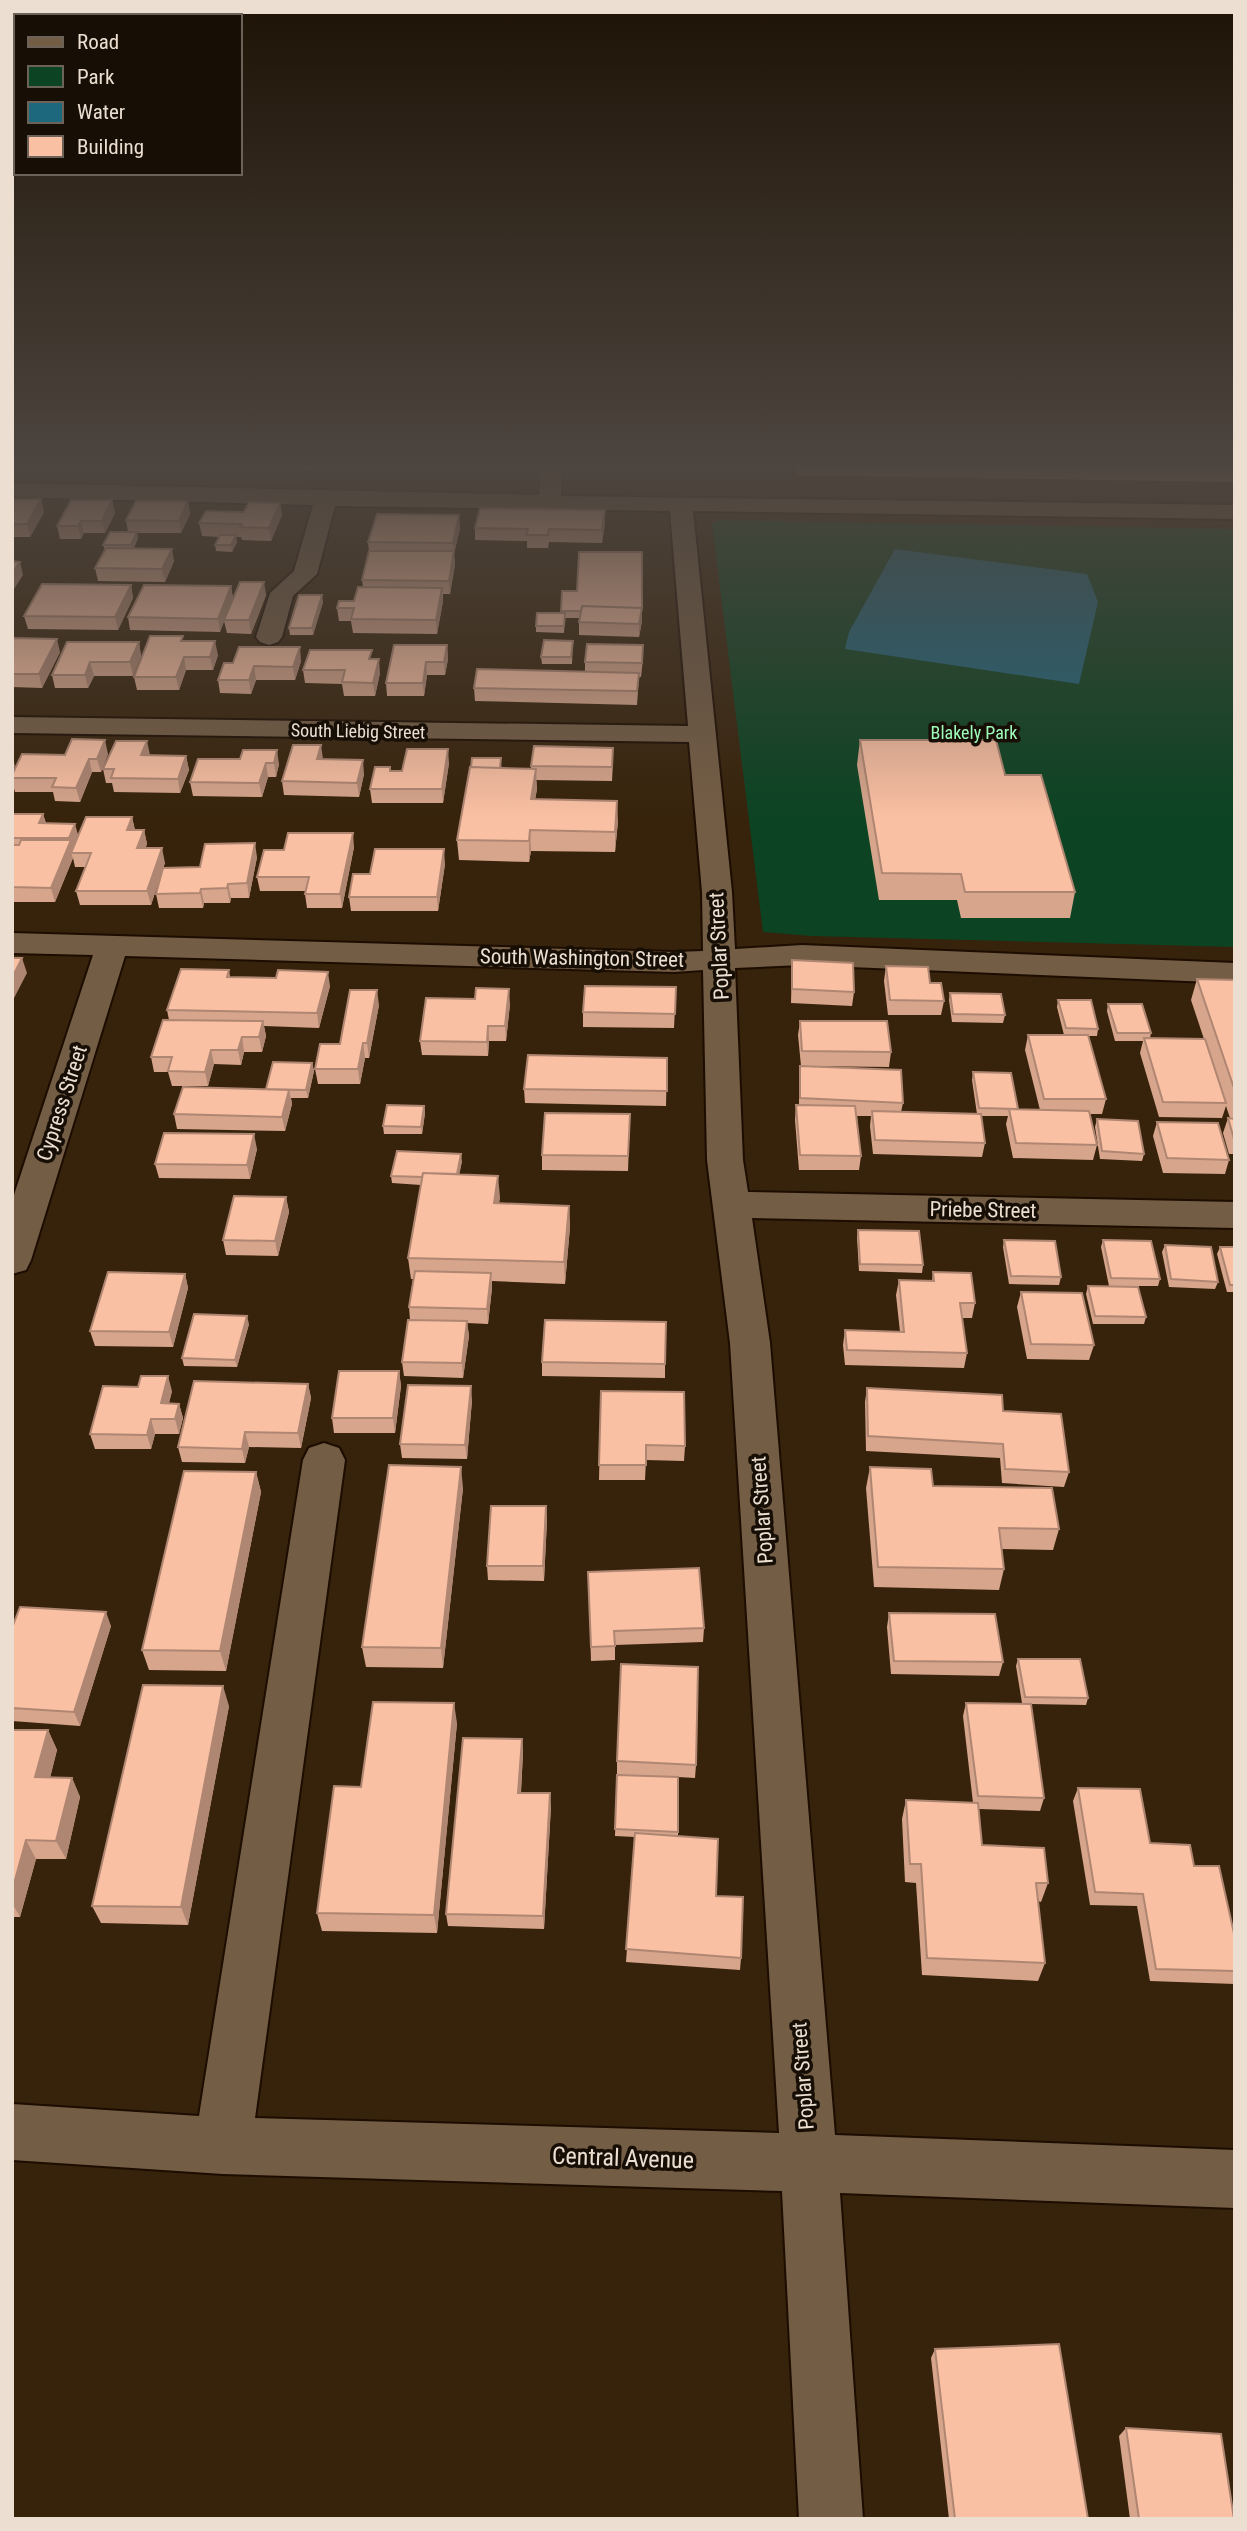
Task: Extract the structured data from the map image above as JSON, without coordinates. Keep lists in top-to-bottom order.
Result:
{
  "streets": {
    "street": [
      "South Liebig Street",
      "Poplar Street",
      "South Washington Street",
      "Cypress Street",
      "Priebe Street",
      "Central Avenue"
    ]
  },
  "crossings": [
    ["South Liebig Street", "Poplar Street"],
    ["Poplar Street", "South Washington Street"],
    ["Poplar Street", "Priebe Street"],
    ["Poplar Street", "Central Avenue"],
    ["South Washington Street", "Cypress Street"]
  ],
  "parks": ["Blakely Park"],
  "legend": [
    "Road",
    "Park",
    "Water",
    "Building"
  ]
}
